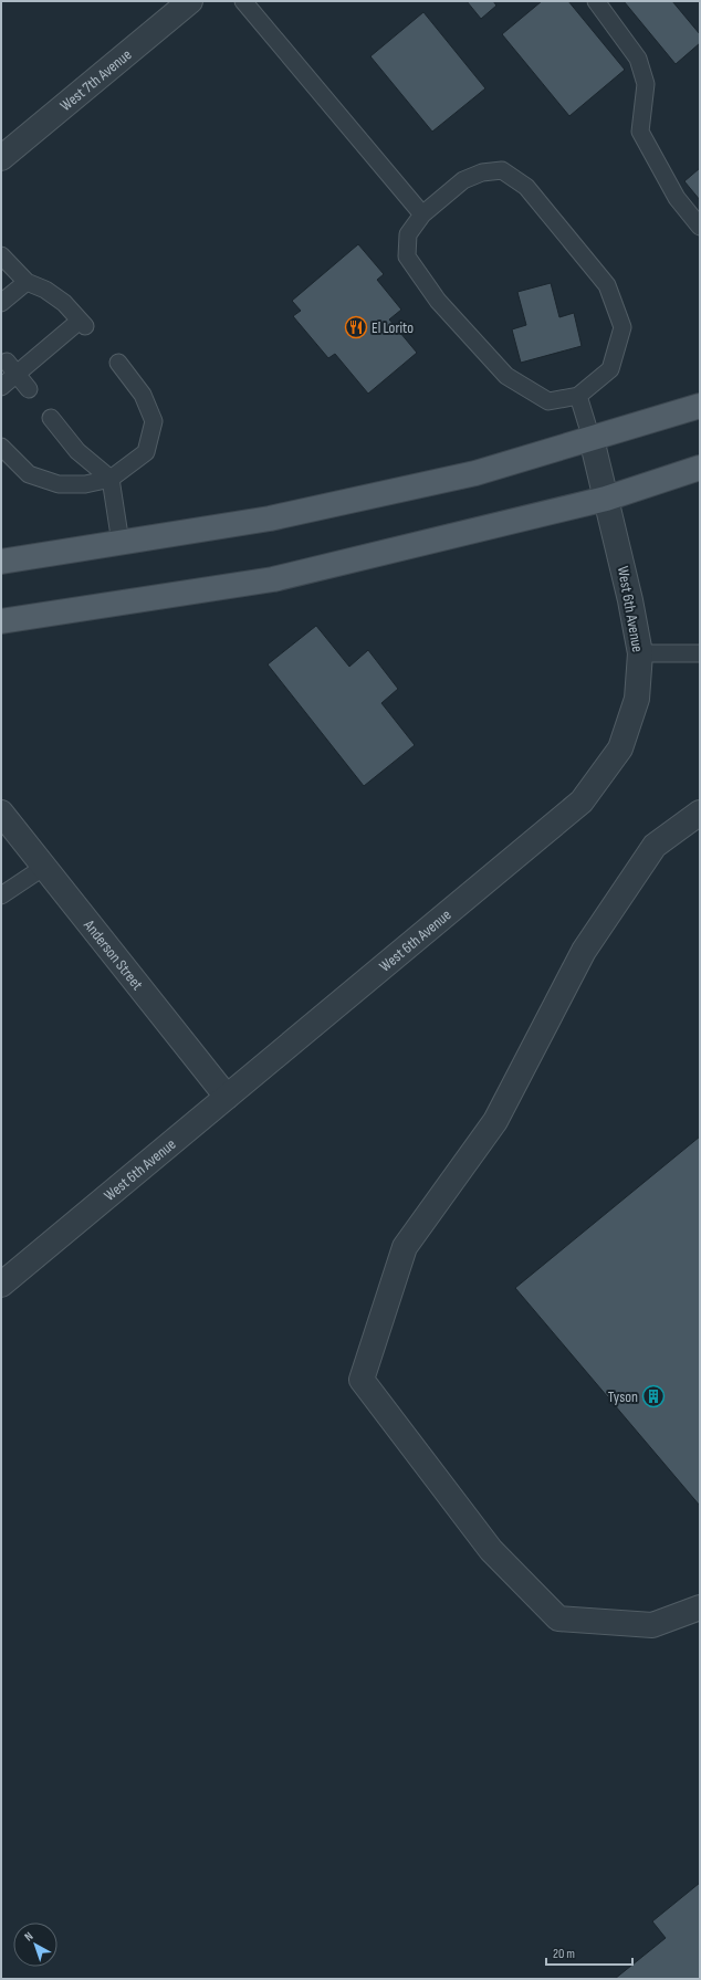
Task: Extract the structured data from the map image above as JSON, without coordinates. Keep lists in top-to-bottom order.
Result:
{
  "streets": {
    "street": ["West 7th Avenue", "West 6th Avenue", "Anderson Street"]
  },
  "crossings": [
    ["West 6th Avenue", "Anderson Street"]
  ],
  "places": {
    "restaurant": ["El Lorito"],
    "building": ["Tyson"]
  },
  "scale_bar": "20 m",
  "north": "top left"
}
